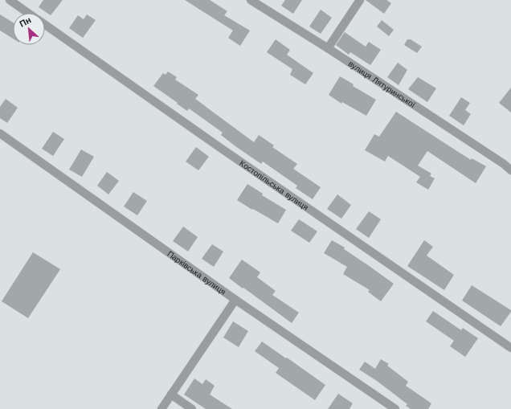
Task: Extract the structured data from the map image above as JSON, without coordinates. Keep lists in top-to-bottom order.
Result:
{
  "streets": {
    "street": ["вулиця Лятуринської", "Костопільська вулиця", "Парківська вулиця"]
  },
  "north": "top left"
}
